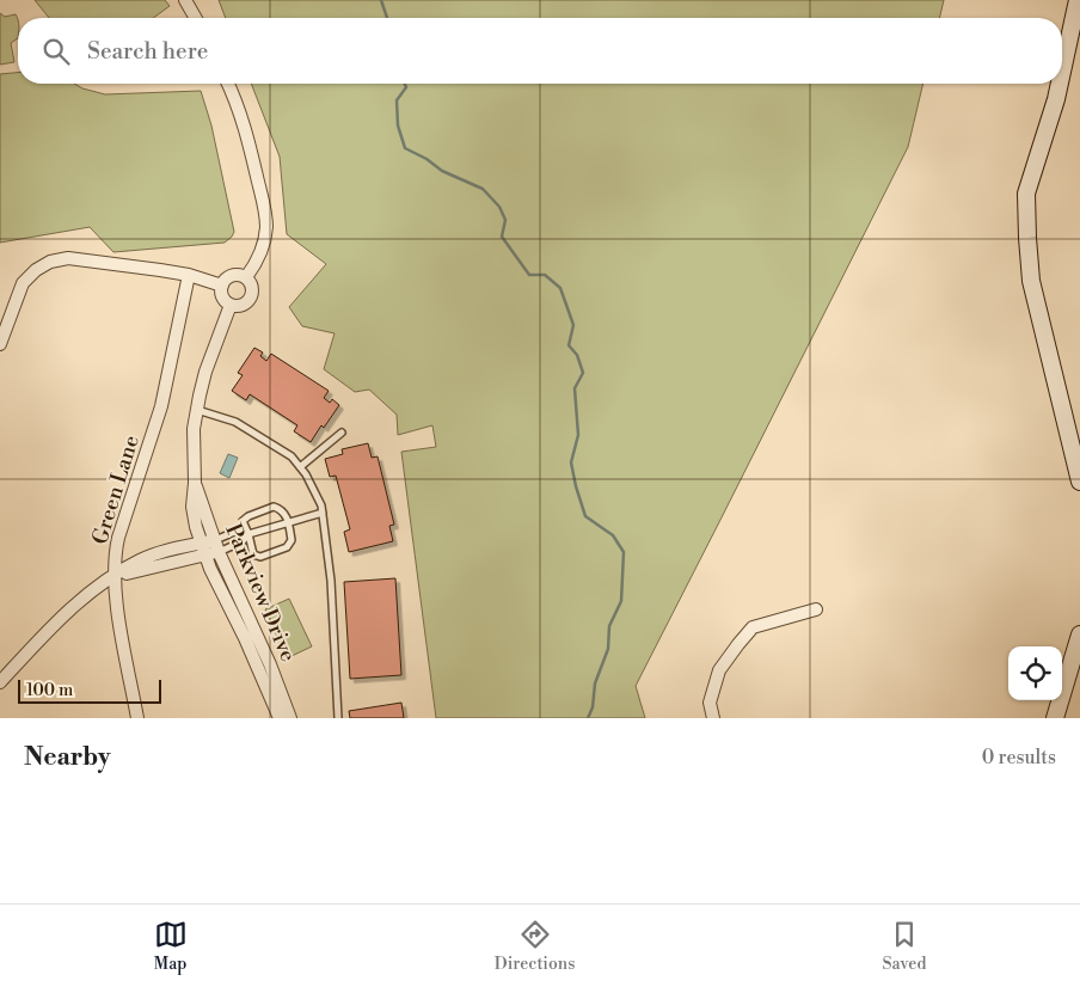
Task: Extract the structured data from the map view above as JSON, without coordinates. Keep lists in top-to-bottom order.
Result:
{
  "streets": {
    "street": ["Green Lane", "Parkview Drive"]
  },
  "scale_bar": "100 m",
  "page": {
    "search": "Search here",
    "scale": "100 m",
    "heading": ["Nearby", "0 results"],
    "nav": ["Map", "Directions", "Saved"]
  }
}
